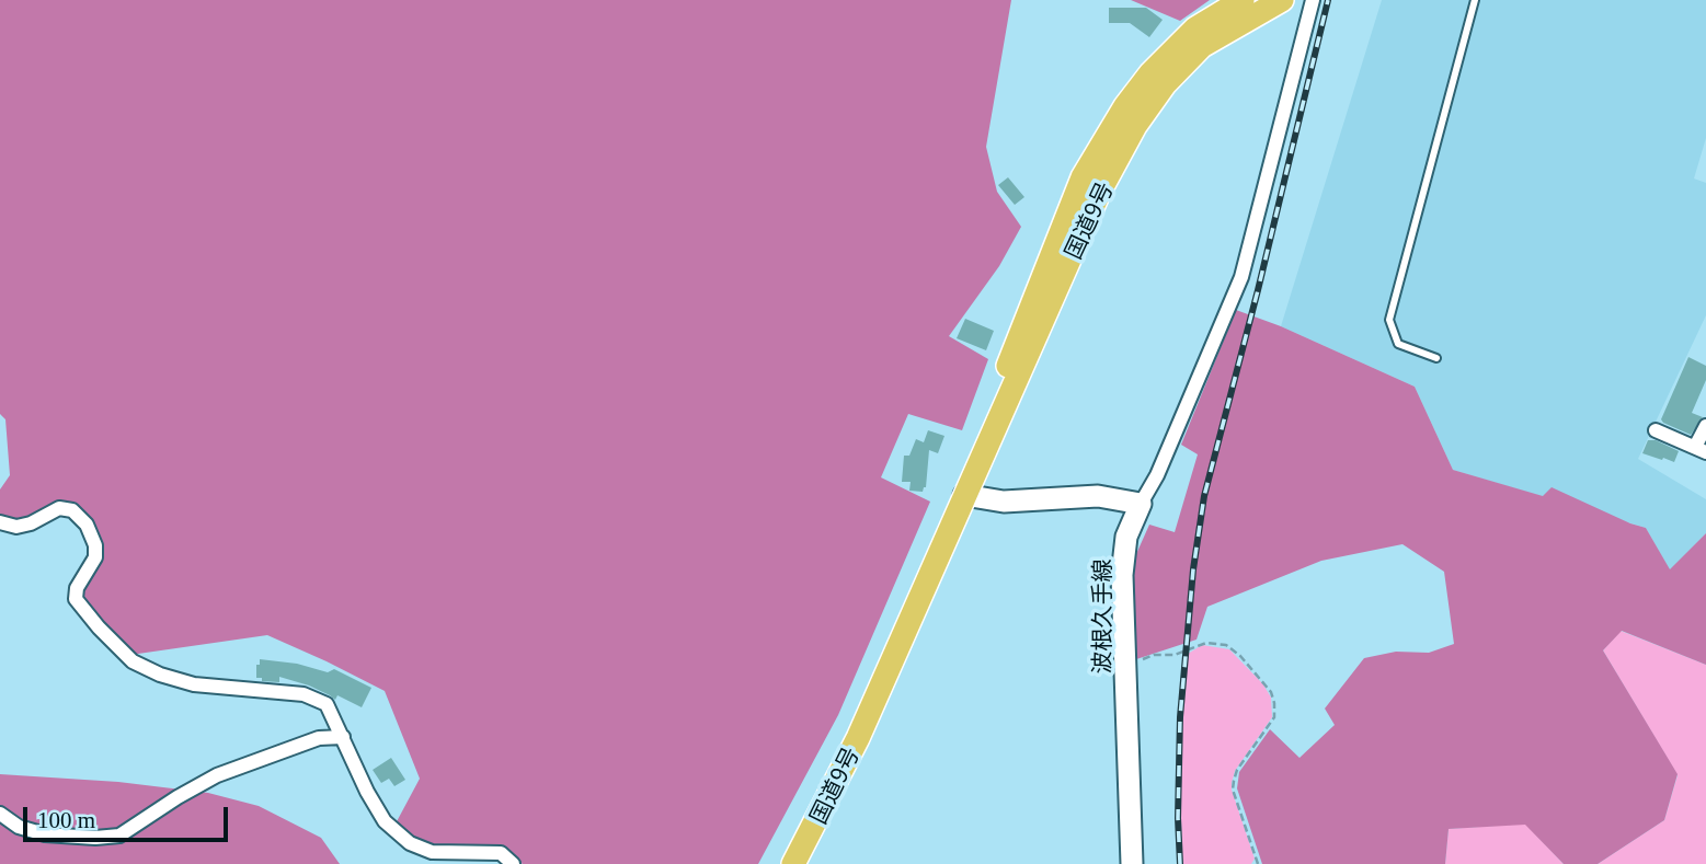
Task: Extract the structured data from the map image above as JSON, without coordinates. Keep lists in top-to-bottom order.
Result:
{
  "streets": {
    "highway": ["国道9号"],
    "main road": ["波根久手線"]
  },
  "scale_bar": "100 m"
}
